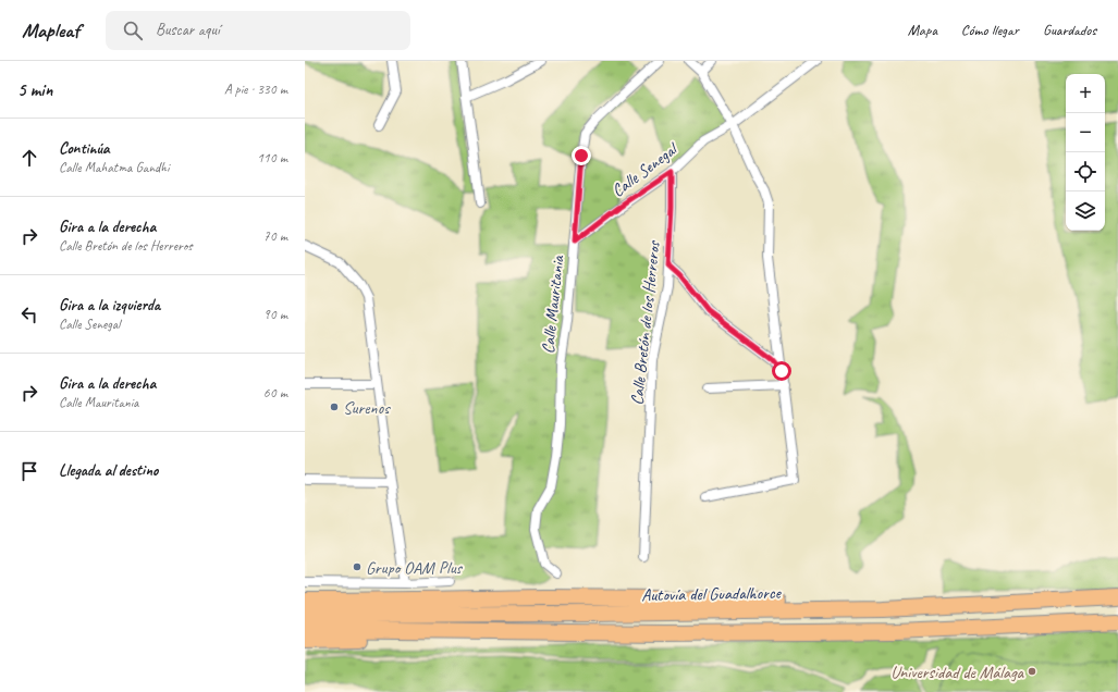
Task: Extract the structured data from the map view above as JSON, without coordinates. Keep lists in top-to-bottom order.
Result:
{
  "streets": {
    "highway": ["Autovía del Guadalhorce"],
    "street": ["Calle Senegal", "Calle Mauritania", "Calle Bretón de los Herreros"]
  },
  "crossings": [
    ["Calle Senegal", "Calle Mauritania"],
    ["Calle Senegal", "Calle Bretón de los Herreros"]
  ],
  "places": ["Surenos", "Grupo OAM Plus", "Universidad de Málaga"],
  "page": {
    "header": "Mapleaf",
    "search": "Buscar aquí",
    "nav": ["Mapa", "Cómo llegar", "Guardados"],
    "heading": ["5 min", "A pie · 330 m"],
    "map_buttons": ["+", "−"],
    "list": [
      ["Continúa", "Calle Mahatma Gandhi", "110 m"],
      ["Gira a la derecha", "Calle Bretón de los Herreros", "70 m"],
      ["Gira a la izquierda", "Calle Senegal", "90 m"],
      ["Gira a la derecha", "Calle Mauritania", "60 m"],
      "Llegada al destino"
    ]
  }
}
